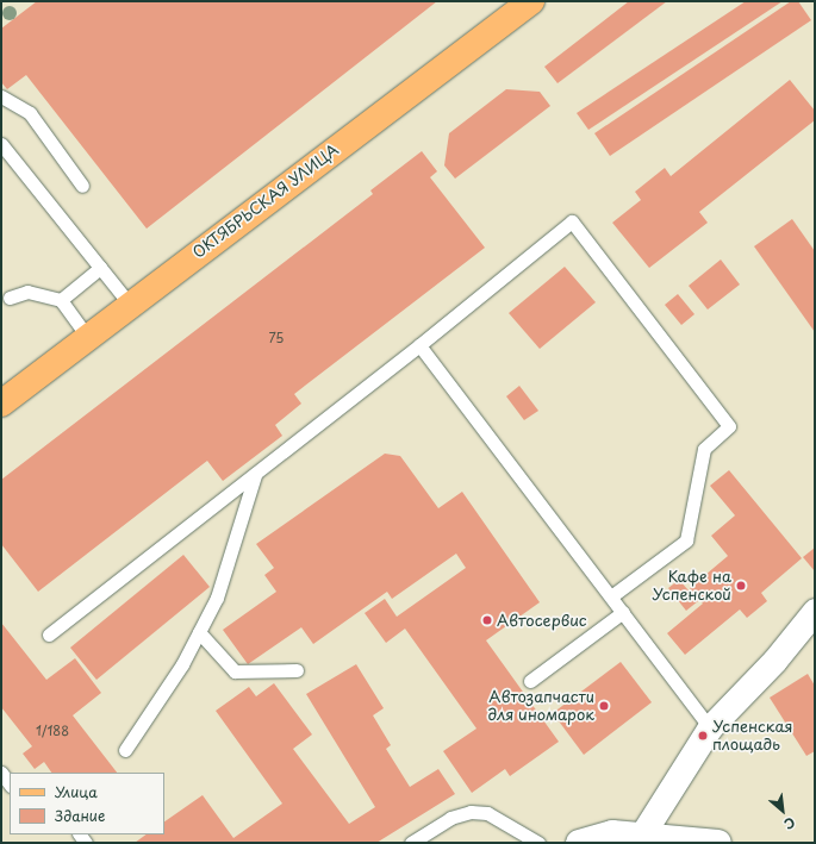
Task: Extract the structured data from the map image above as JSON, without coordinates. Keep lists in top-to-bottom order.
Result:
{
  "streets": {
    "main road": ["ОКТЯБРЬСКАЯ УЛИЦА"]
  },
  "places": [
    "Кафе на Успенской",
    "Автосервис",
    "Автозапчасти для иномарок",
    "Успенская площадь"
  ],
  "house_numbers": ["75", "1/188"],
  "legend": ["Улица", "Здание"],
  "north": "bottom right"
}
